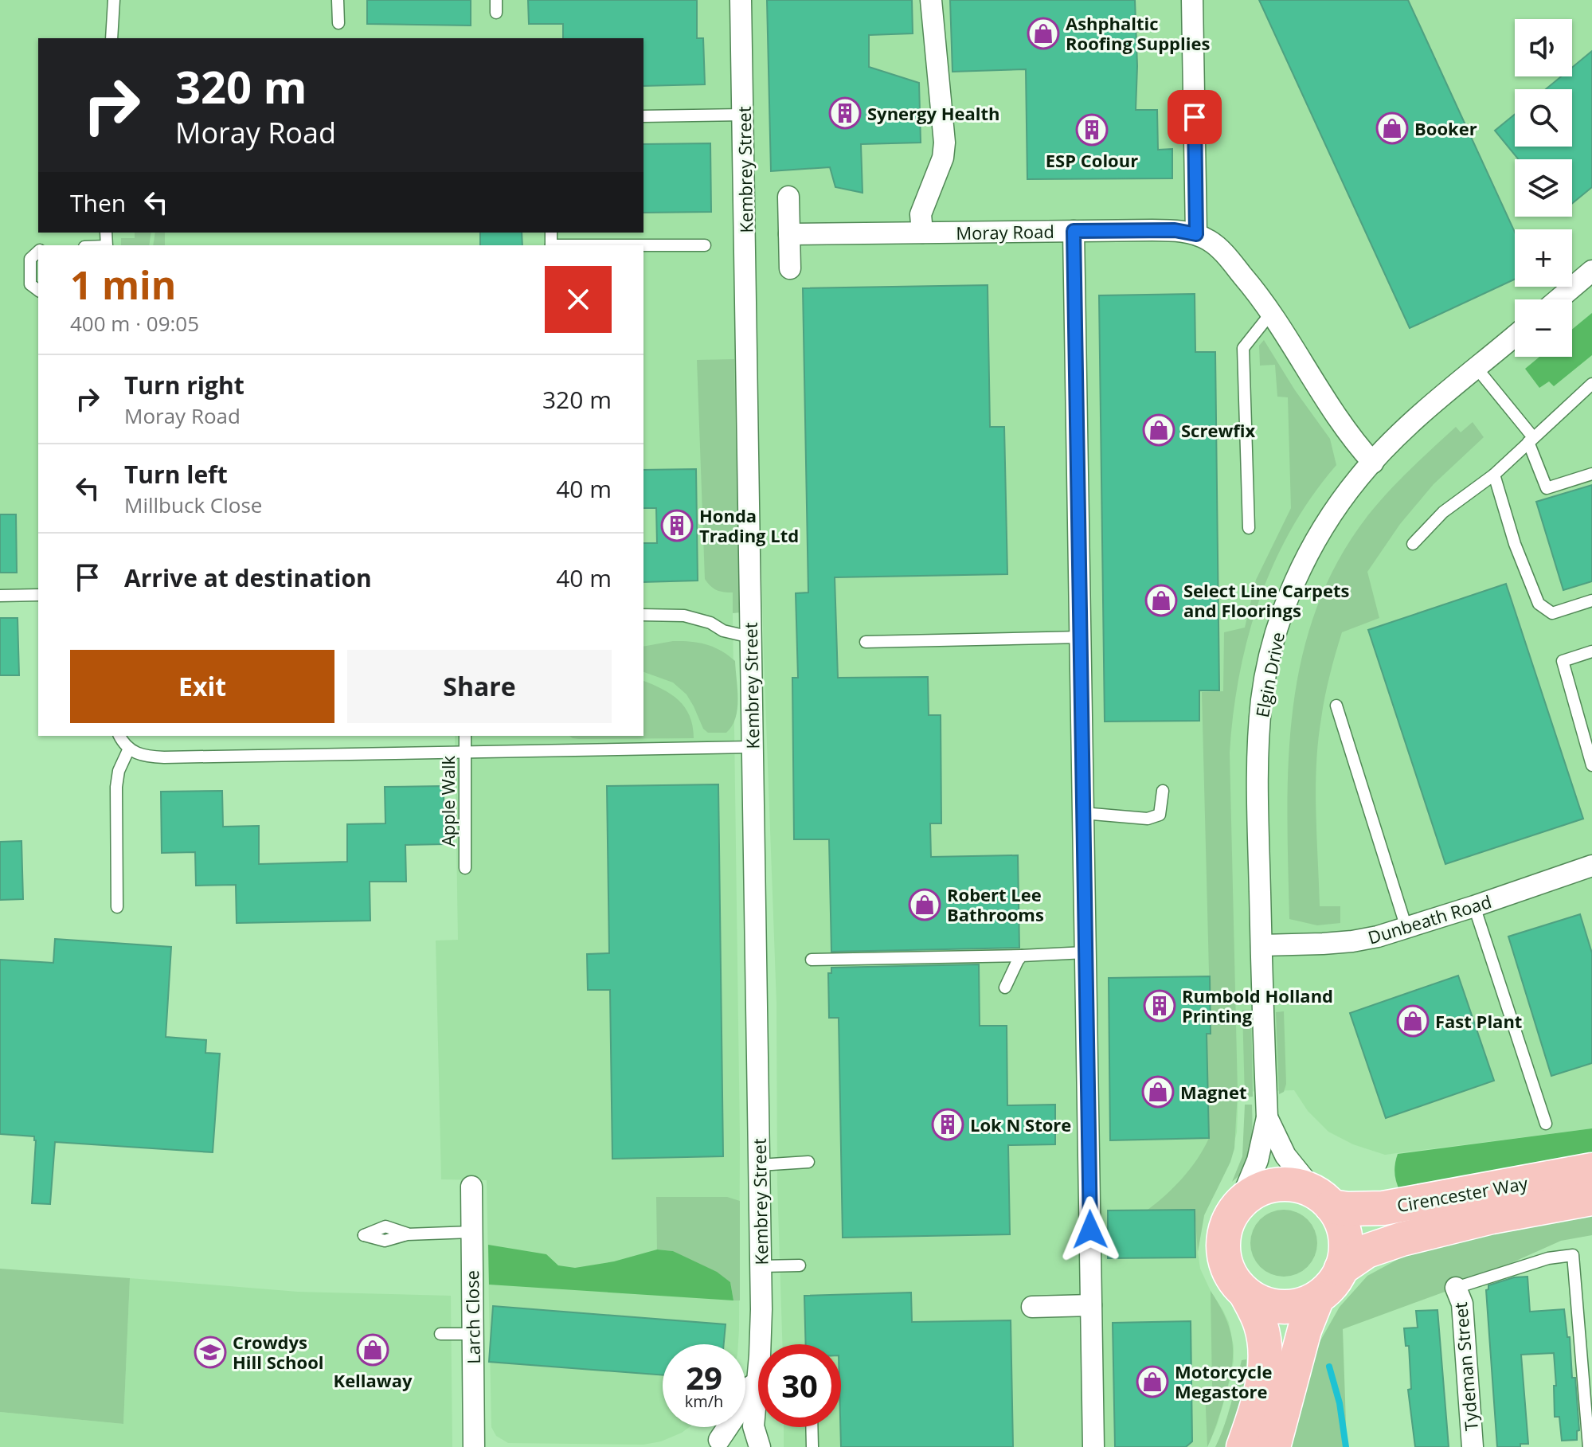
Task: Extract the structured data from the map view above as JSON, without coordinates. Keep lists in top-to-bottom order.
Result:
{
  "streets": {
    "main road": ["Cirencester Way"],
    "street": [
      "Kembrey Street",
      "Moray Road",
      "Elgin Drive",
      "Dunbeath Road",
      "Larch Close",
      "Tydeman Street"
    ],
    "lane": ["Apple Walk"]
  },
  "crossings": [
    ["Moray Road", "Elgin Drive"],
    ["Elgin Drive", "Dunbeath Road"],
    ["Elgin Drive", "Cirencester Way"]
  ],
  "places": {
    "shop": [
      "Ashphaltic Roofing Supplies",
      "Booker",
      "Screwfix",
      "Select Line Carpets and Floorings",
      "Robert Lee Bathrooms",
      "Fast Plant",
      "Magnet",
      "Kellaway",
      "Motorcycle Megastore"
    ],
    "building": [
      "Synergy Health",
      "ESP Colour",
      "Honda Trading Ltd",
      "Rumbold Holland Printing",
      "Lok N Store"
    ],
    "school or university": ["Crowdys Hill School"]
  },
  "page": {
    "map_buttons": ["+", "−"],
    "turn": ["320 m", "Moray Road"],
    "then": "Then",
    "heading": ["1 min", "400 m · 09:05"],
    "list": [
      {
        "name": "Turn right",
        "note": "Moray Road",
        "value": "320 m"
      },
      {
        "name": "Turn left",
        "note": "Millbuck Close",
        "value": "40 m"
      },
      {
        "name": "Arrive at destination",
        "value": "40 m"
      }
    ],
    "buttons": ["Exit", "Share"],
    "speed": "29 km/h",
    "limit": "30"
  }
}
